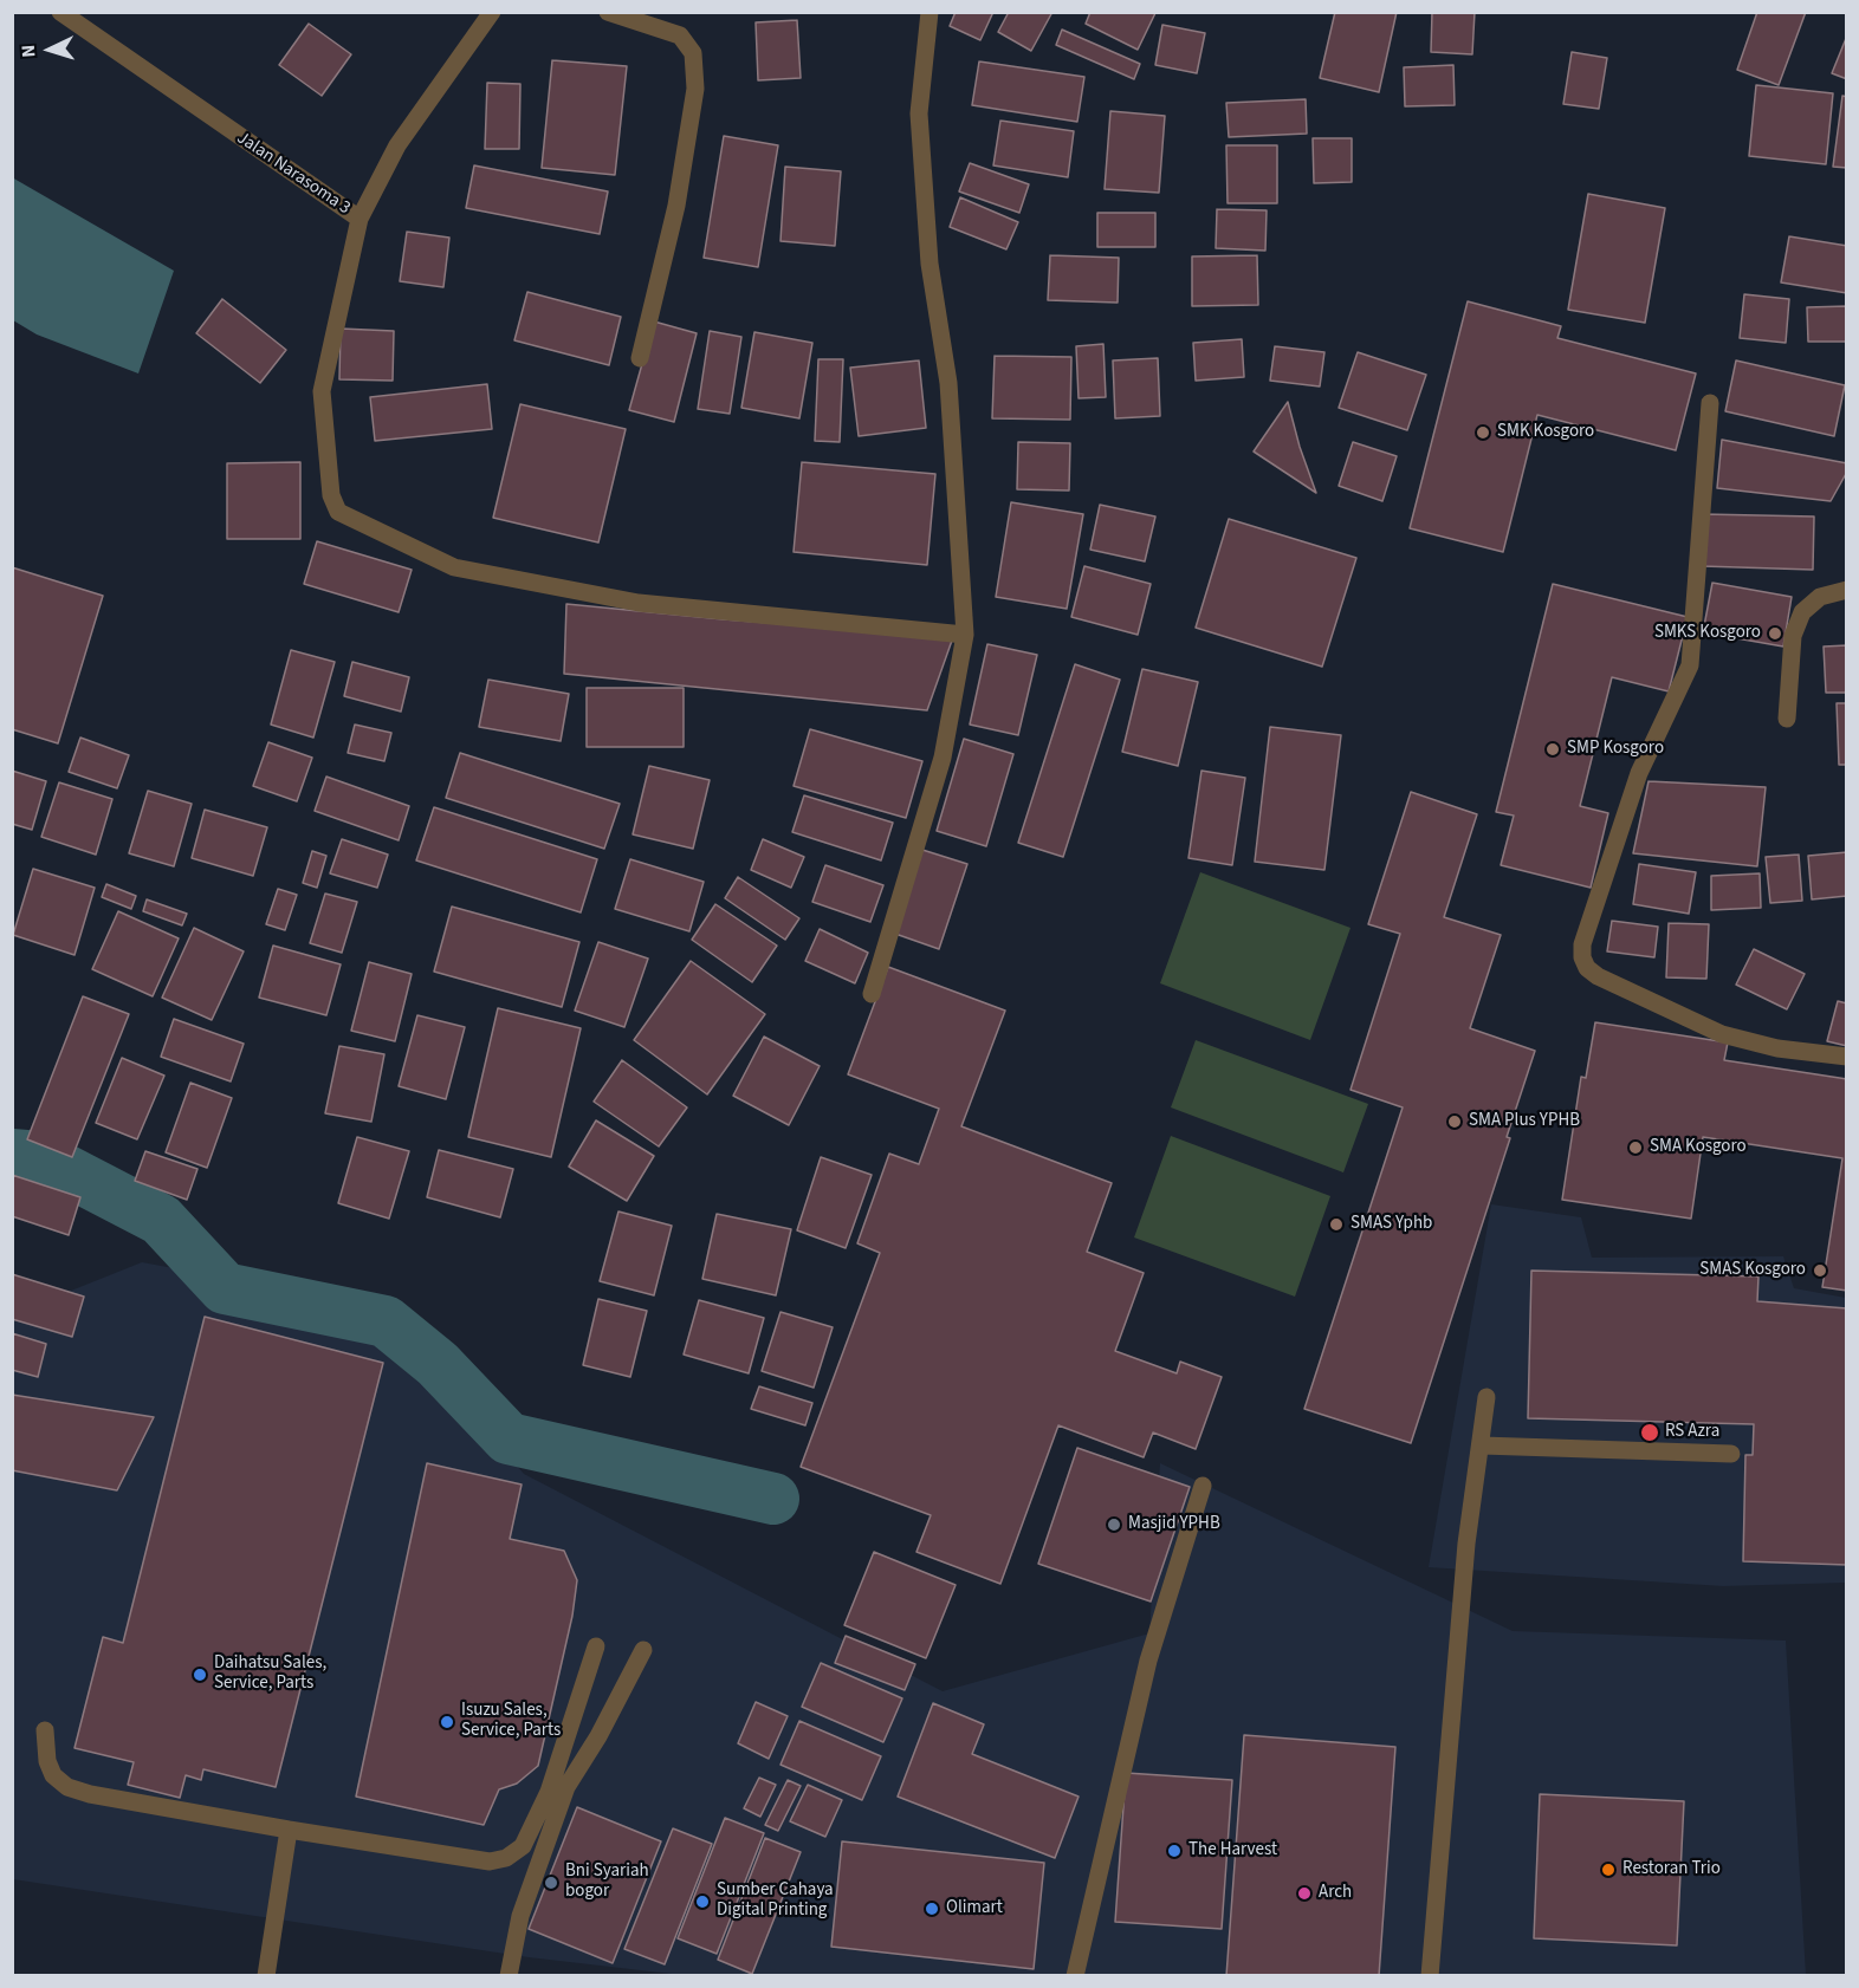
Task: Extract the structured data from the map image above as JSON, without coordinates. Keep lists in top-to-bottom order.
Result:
{
  "streets": {
    "street": ["Jalan Narasoma 3"]
  },
  "places": [
    "SMK Kosgoro",
    "SMKS Kosgoro",
    "SMP Kosgoro",
    "SMA Plus YPHB",
    "SMA Kosgoro",
    "SMAS Yphb",
    "SMAS Kosgoro",
    "RS Azra",
    "Masjid YPHB",
    "Daihatsu Sales, Service, Parts",
    "Isuzu Sales, Service, Parts",
    "The Harvest",
    "Restoran Trio",
    "Bni Syariah bogor",
    "Arch",
    "Sumber Cahaya Digital Printing",
    "Olimart"
  ],
  "north": "left"
}
